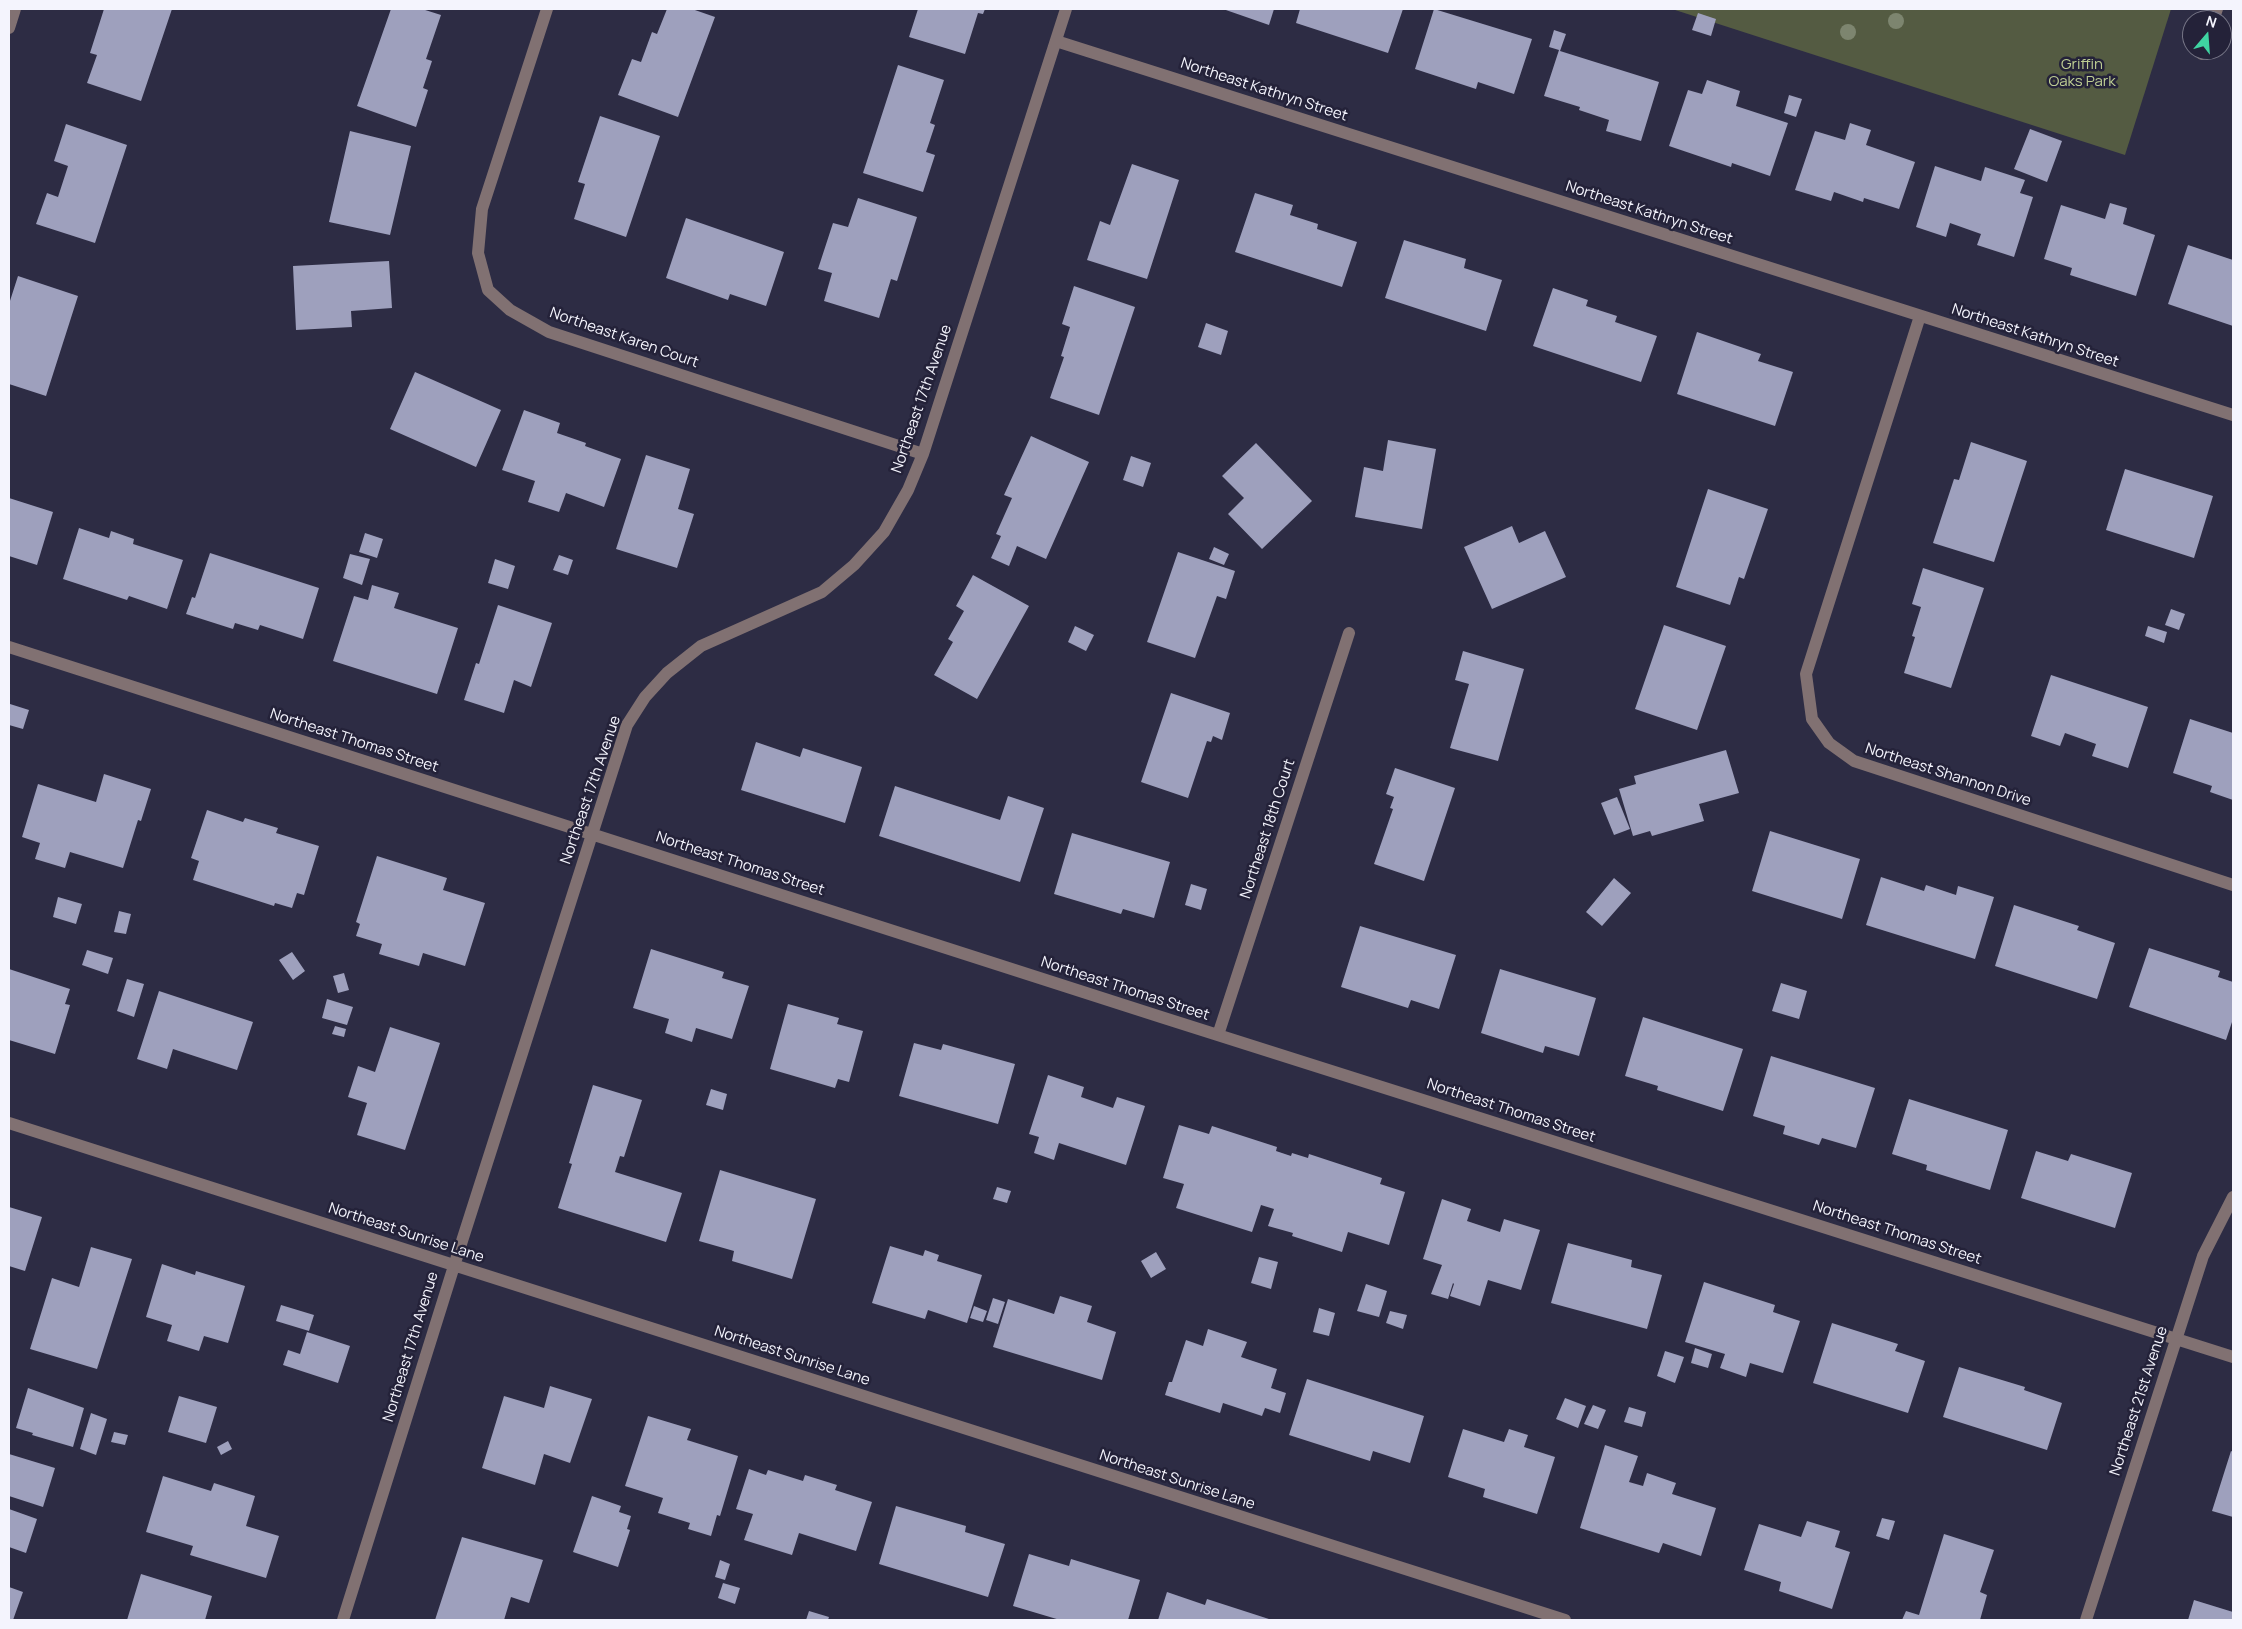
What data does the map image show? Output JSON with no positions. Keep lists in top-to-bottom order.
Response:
{
  "streets": {
    "street": [
      "Northeast Kathryn Street",
      "Northeast Karen Court",
      "Northeast 17th Avenue",
      "Northeast Thomas Street",
      "Northeast Shannon Drive",
      "Northeast 18th Court",
      "Northeast Sunrise Lane",
      "Northeast 21st Avenue"
    ]
  },
  "crossings": [
    ["Northeast Kathryn Street", "Northeast 17th Avenue"],
    ["Northeast Kathryn Street", "Northeast Shannon Drive"],
    ["Northeast Karen Court", "Northeast 17th Avenue"],
    ["Northeast 17th Avenue", "Northeast Thomas Street"],
    ["Northeast 17th Avenue", "Northeast Sunrise Lane"],
    ["Northeast Thomas Street", "Northeast 18th Court"],
    ["Northeast Thomas Street", "Northeast 21st Avenue"]
  ],
  "parks": ["Griffin Oaks Park"],
  "north": "top"
}
